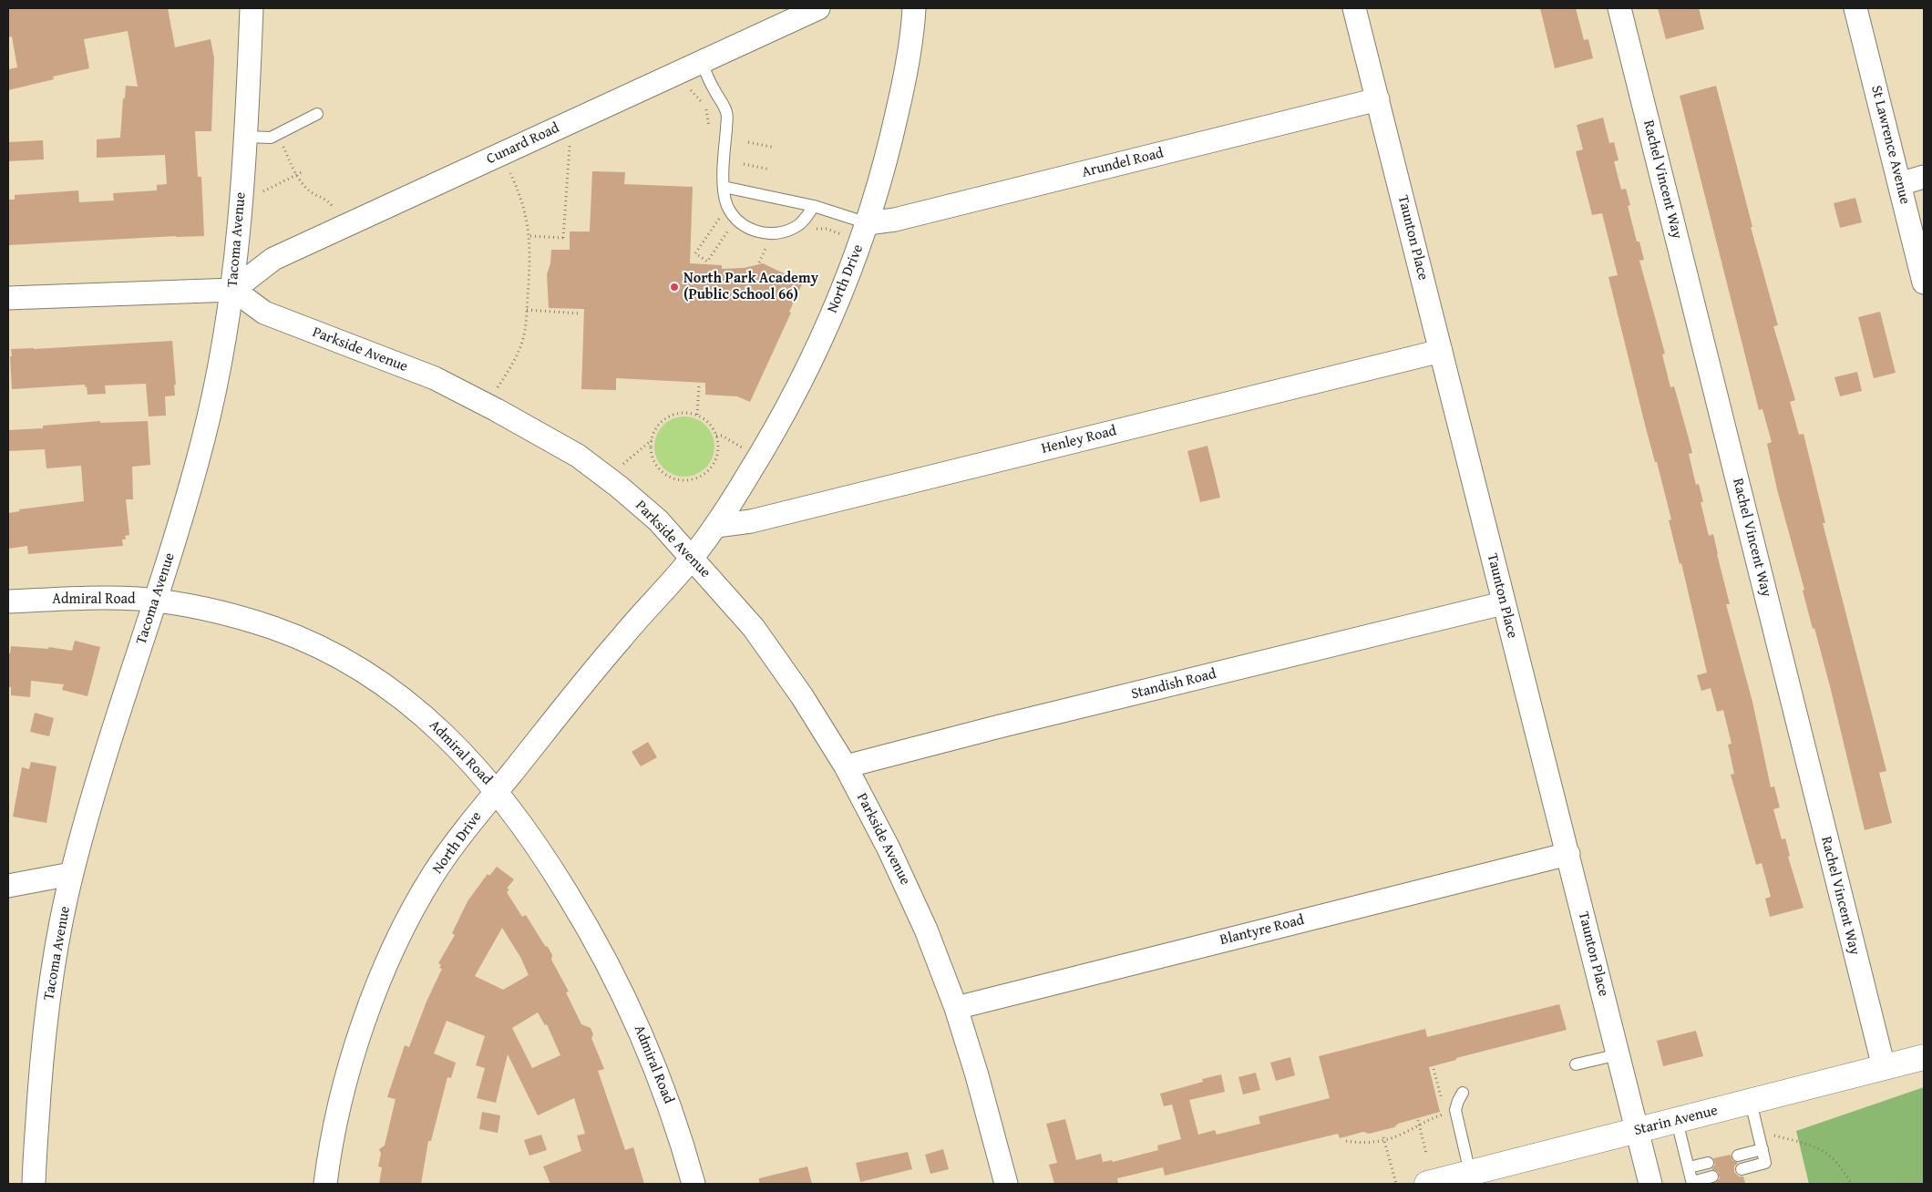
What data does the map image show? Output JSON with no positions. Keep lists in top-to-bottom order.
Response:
{
  "streets": {
    "street": [
      "Cunard Road",
      "St Lawrence Avenue",
      "Arundel Road",
      "Rachel Vincent Way",
      "Taunton Place",
      "Tacoma Avenue",
      "North Drive",
      "Parkside Avenue",
      "Henley Road",
      "Admiral Road",
      "Standish Road",
      "Blantyre Road",
      "Starin Avenue"
    ]
  },
  "crossings": [
    ["Cunard Road", "Tacoma Avenue"],
    ["Cunard Road", "Parkside Avenue"],
    ["Arundel Road", "Taunton Place"],
    ["Arundel Road", "North Drive"],
    ["Rachel Vincent Way", "Starin Avenue"],
    ["Taunton Place", "Henley Road"],
    ["Taunton Place", "Standish Road"],
    ["Taunton Place", "Blantyre Road"],
    ["Taunton Place", "Starin Avenue"],
    ["Tacoma Avenue", "Parkside Avenue"],
    ["Tacoma Avenue", "Admiral Road"],
    ["North Drive", "Parkside Avenue"],
    ["North Drive", "Henley Road"],
    ["North Drive", "Admiral Road"],
    ["Parkside Avenue", "Standish Road"],
    ["Parkside Avenue", "Blantyre Road"]
  ],
  "places": ["North Park Academy (Public School 66)"]
}
